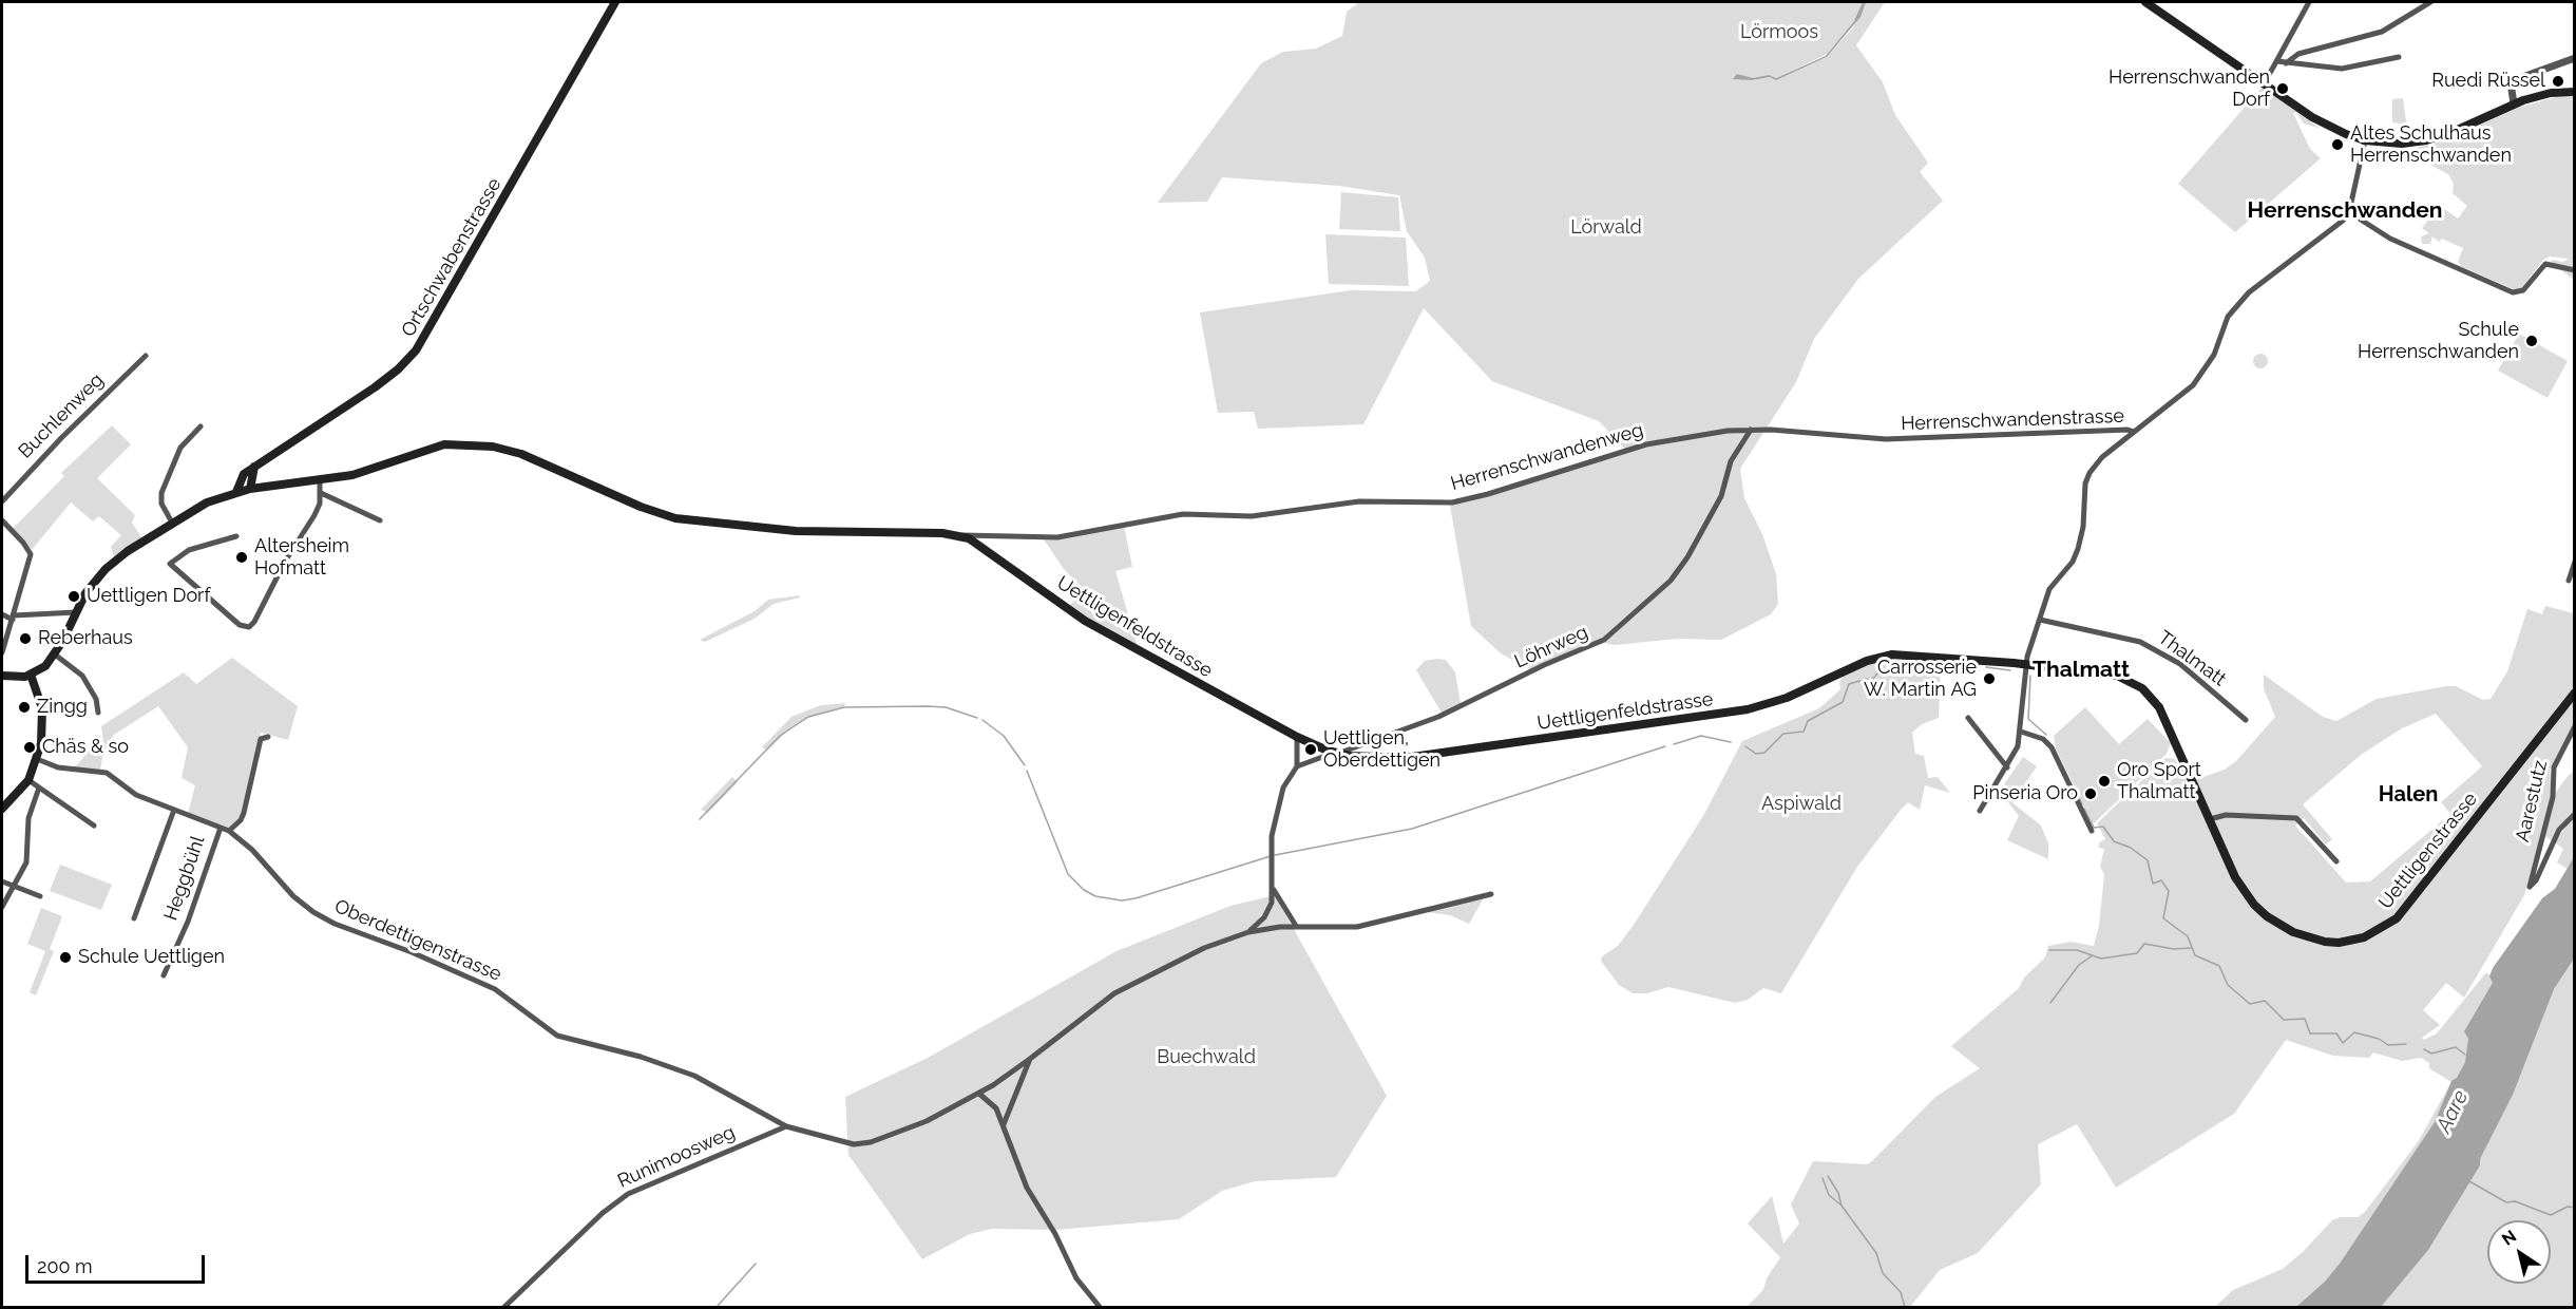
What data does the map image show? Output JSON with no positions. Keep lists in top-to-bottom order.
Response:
{
  "streets": {
    "main road": ["Ortschwabenstrasse", "Uettligenfeldstrasse", "Uettligenstrasse"],
    "street": [
      "Buchlenweg",
      "Herrenschwandenstrasse",
      "Herrenschwandenweg",
      "Löhrweg",
      "Thalmatt",
      "Aarestutz",
      "Heggbühl",
      "Oberdettigenstrasse",
      "Runimoosweg"
    ]
  },
  "crossings": [
    ["Ortschwabenstrasse", "Uettligenfeldstrasse"],
    ["Herrenschwandenstrasse", "Herrenschwandenweg"],
    ["Herrenschwandenweg", "Uettligenfeldstrasse"],
    ["Herrenschwandenweg", "Löhrweg"],
    ["Uettligenfeldstrasse", "Löhrweg"],
    ["Uettligenfeldstrasse", "Uettligenstrasse"],
    ["Heggbühl", "Oberdettigenstrasse"],
    ["Oberdettigenstrasse", "Runimoosweg"]
  ],
  "districts": ["Herrenschwanden", "Thalmatt", "Halen"],
  "water": ["Aare"],
  "parks": [
    "Lörmoos",
    "Lörwald",
    "Aspiwald",
    "Buechwald"
  ],
  "places": [
    "Ruedi Rüssel",
    "Herrenschwanden Dorf",
    "Altes Schulhaus Herrenschwanden",
    "Schule Herrenschwanden",
    "Altersheim Hofmatt",
    "Uettligen Dorf",
    "Reberhaus",
    "Carrosserie W. Martin AG",
    "Zingg",
    "Chäs & so",
    "Uettligen, Oberdettigen",
    "Oro Sport Thalmatt",
    "Pinseria Oro",
    "Schule Uettligen"
  ],
  "scale_bar": "200 m",
  "north": "top left"
}
